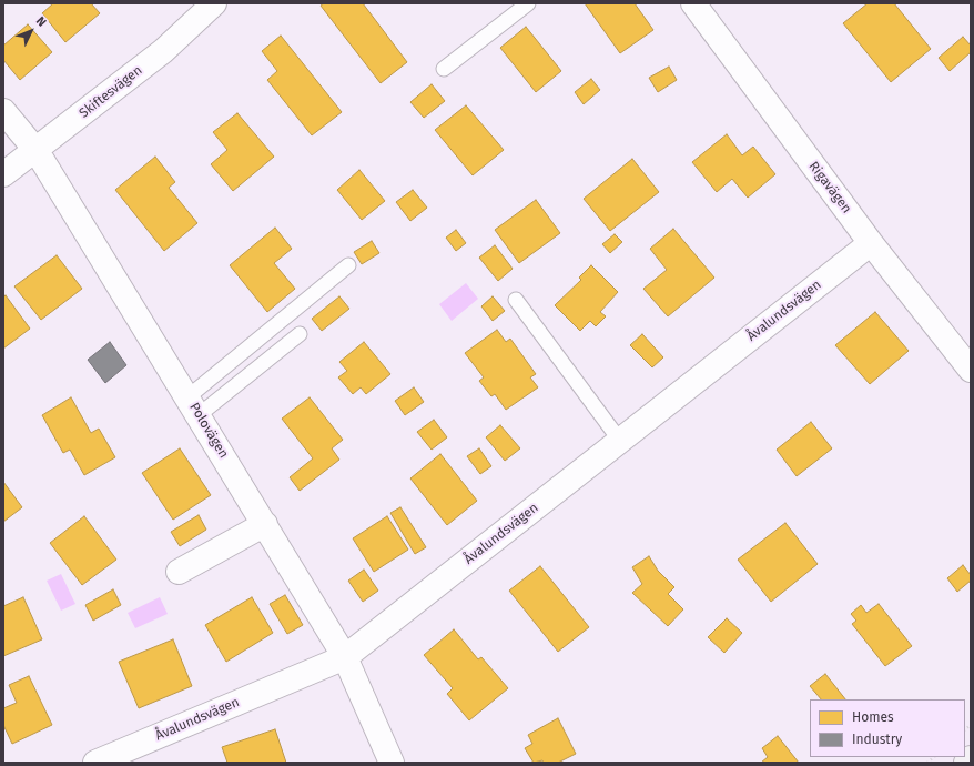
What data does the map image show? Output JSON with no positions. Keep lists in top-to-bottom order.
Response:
{
  "streets": {
    "street": [
      "Skiftesvägen",
      "Rigavägen",
      "Åvalundsvägen",
      "Polovägen"
    ]
  },
  "crossings": [
    ["Skiftesvägen", "Polovägen"],
    ["Rigavägen", "Åvalundsvägen"],
    ["Åvalundsvägen", "Polovägen"]
  ],
  "legend": ["Homes", "Industry"],
  "north": "top right"
}
